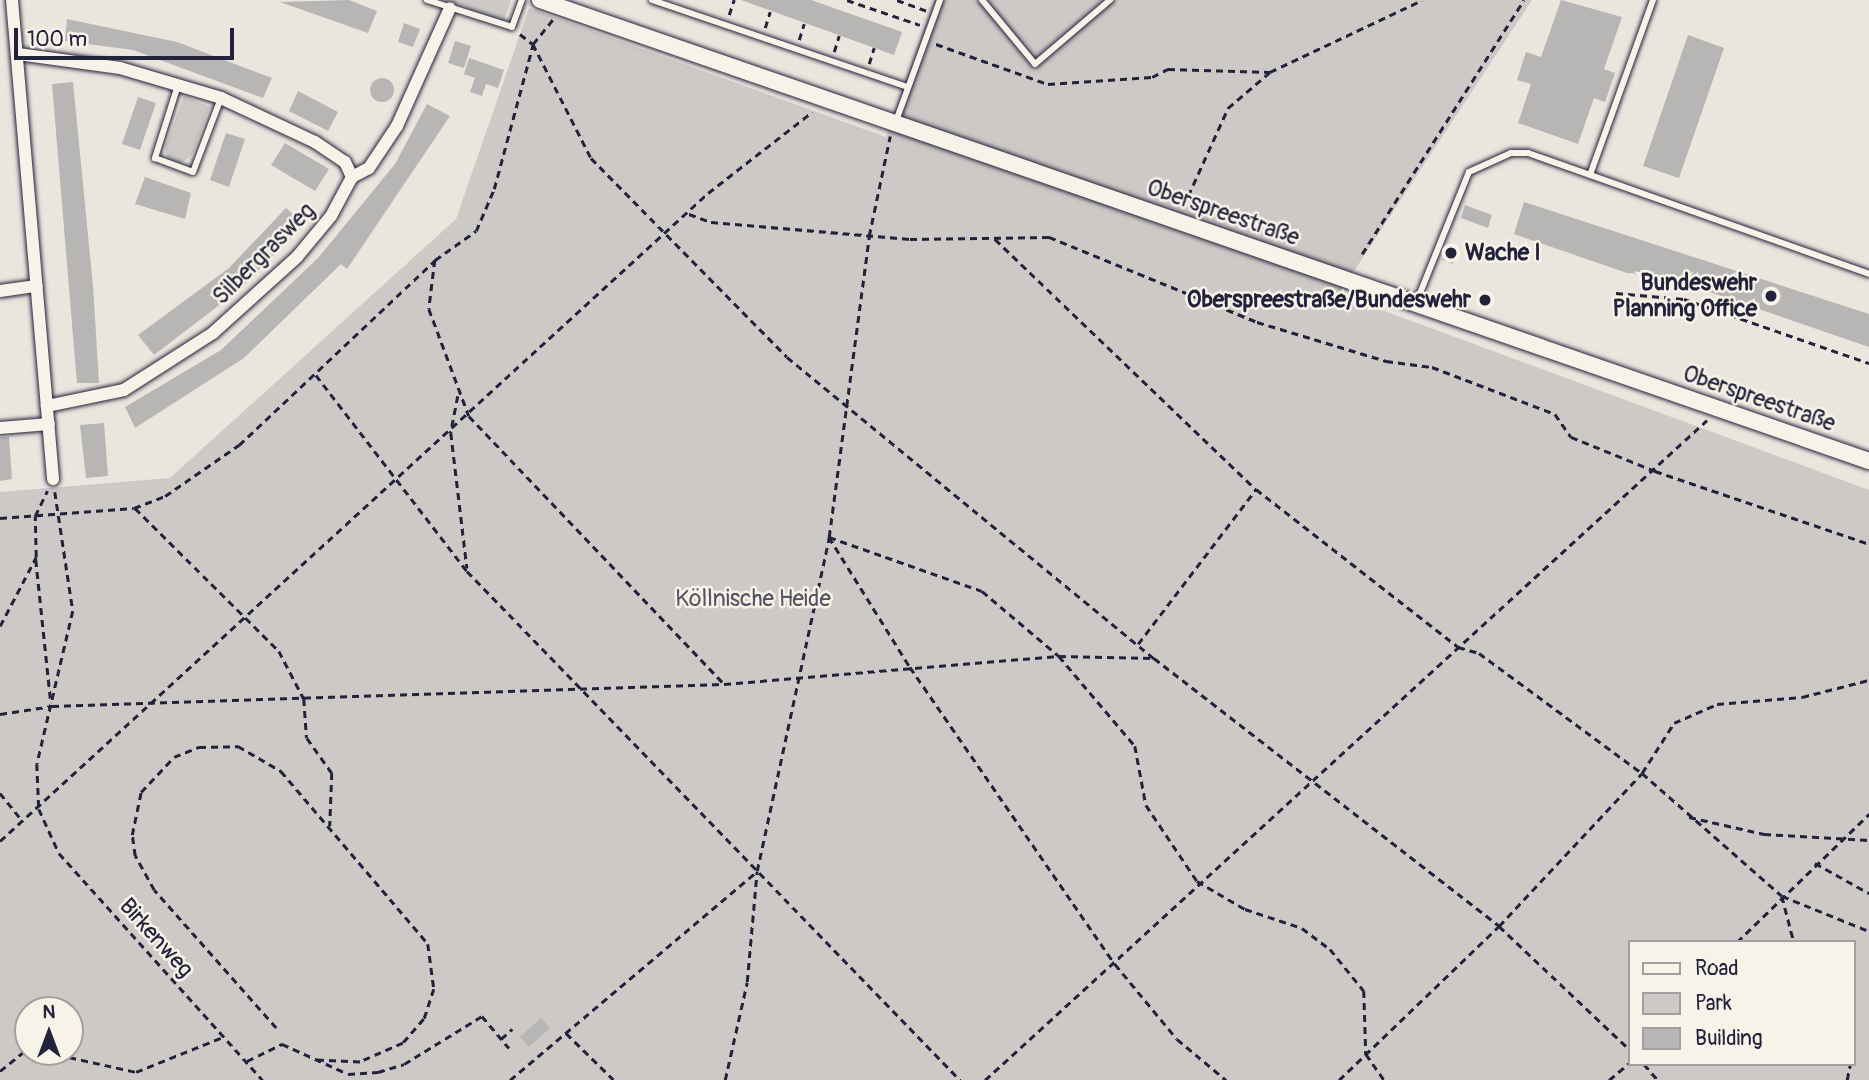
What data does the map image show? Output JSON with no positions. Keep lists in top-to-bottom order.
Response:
{
  "streets": {
    "main road": ["Oberspreestraße"],
    "street": ["Silbergrasweg"],
    "path": ["Birkenweg"]
  },
  "parks": ["Köllnische Heide"],
  "places": ["Wache I", "Bundeswehr Planning Office", "Oberspreestraße/Bundeswehr"],
  "legend": ["Road", "Park", "Building"],
  "scale_bar": "100 m",
  "north": "top"
}
